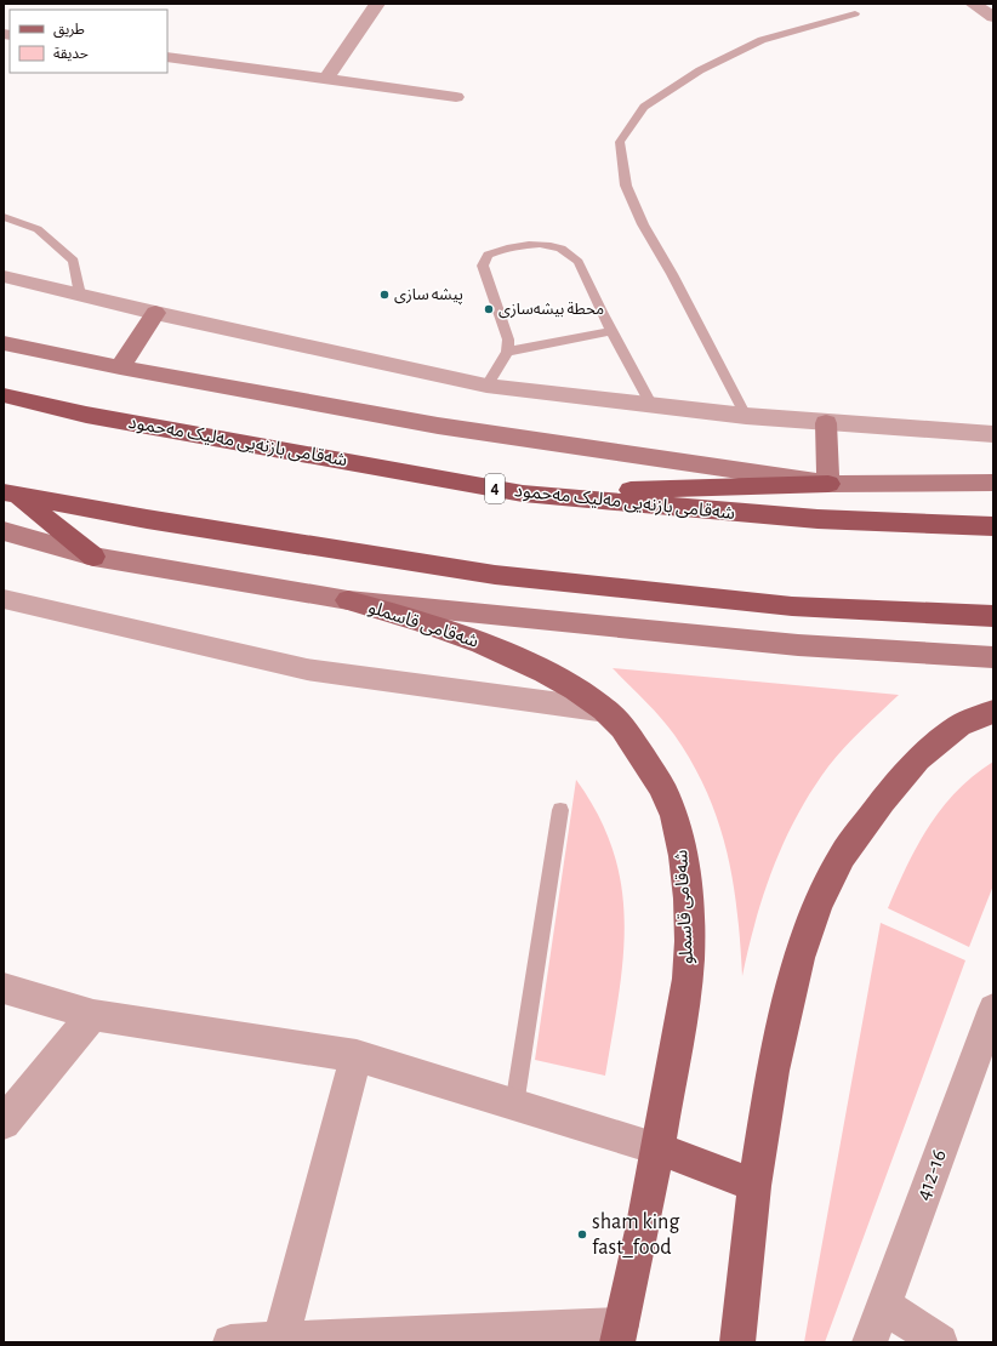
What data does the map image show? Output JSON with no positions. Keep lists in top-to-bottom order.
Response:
{
  "streets": {
    "highway": ["شەقامی بازنەیی مەلیک مەحمود", "4"],
    "main road": ["شەقامی قاسملو"],
    "street": ["412-16"]
  },
  "places": ["پیشه سازی", "محطة بیشەسازی", "sham king fast_food"],
  "legend": ["طريق", "حديقة"]
}
